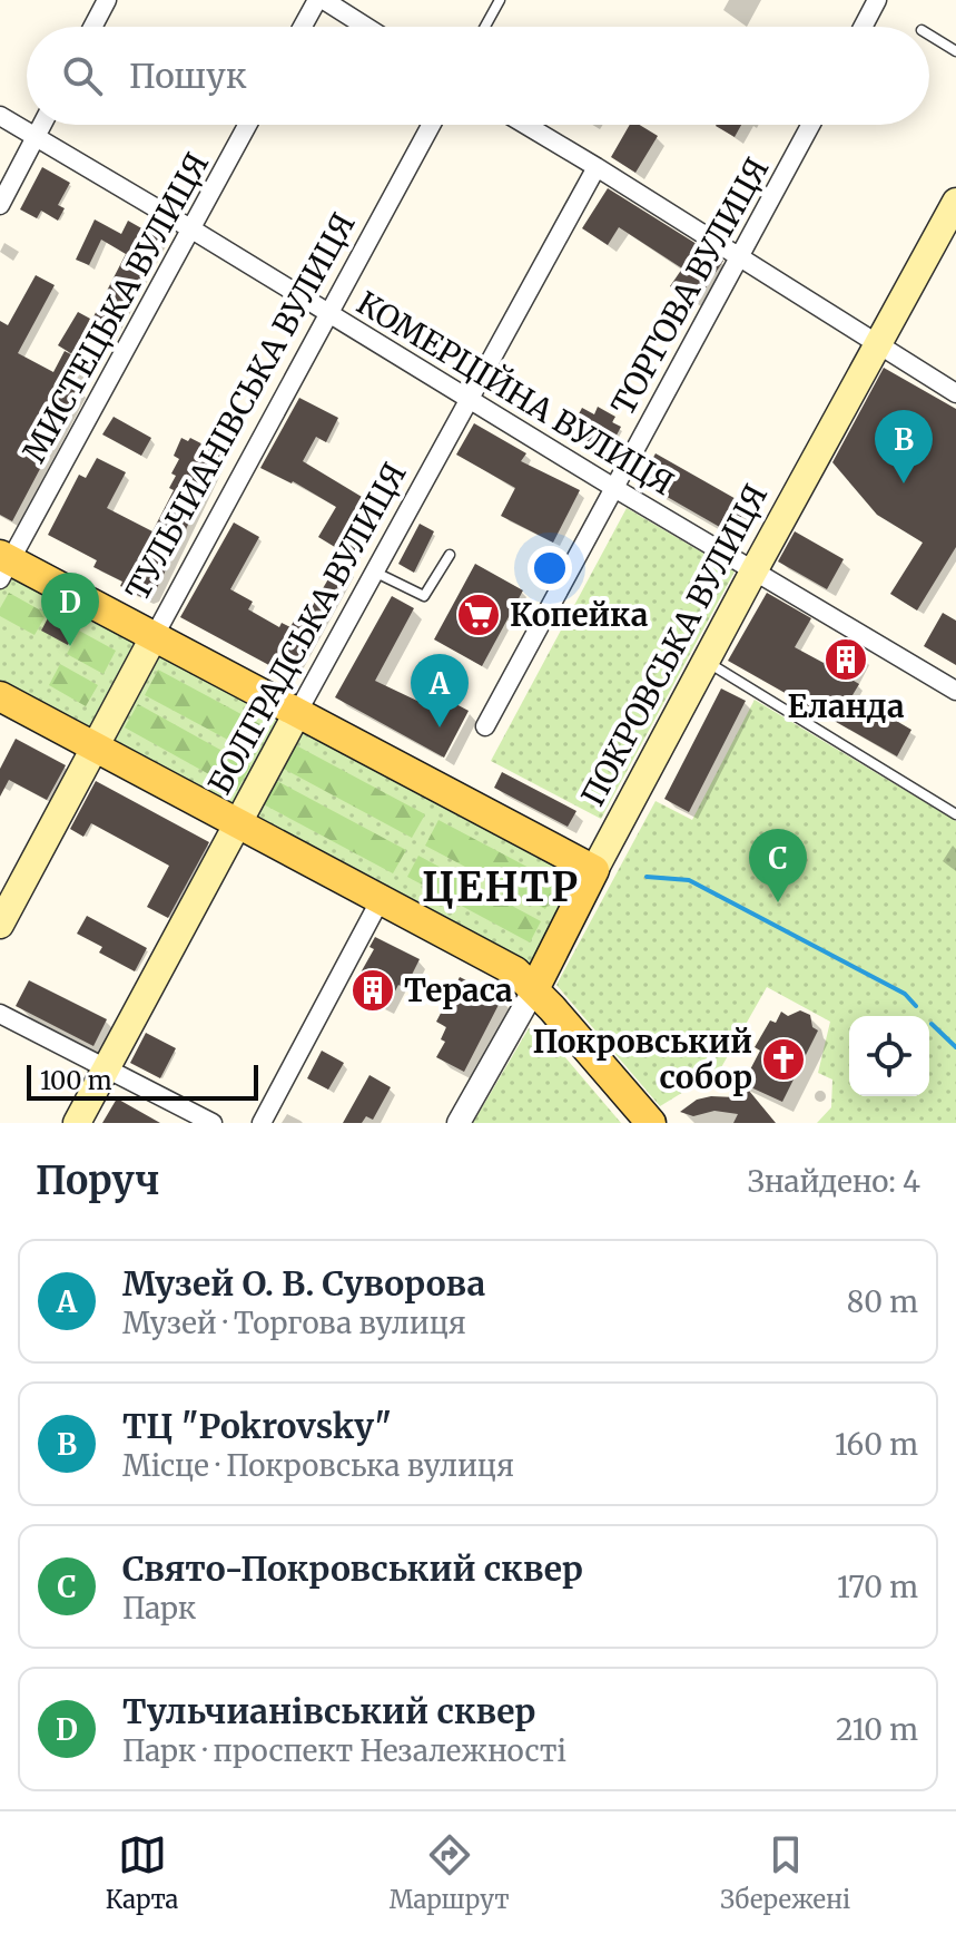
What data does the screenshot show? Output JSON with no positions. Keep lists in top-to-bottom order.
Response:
{
  "streets": {
    "main road": ["ТУЛЬЧИАНІВСЬКА ВУЛИЦЯ", "БОЛГРАДСЬКА ВУЛИЦЯ", "ПОКРОВСЬКА ВУЛИЦЯ"],
    "street": ["ТОРГОВА ВУЛИЦЯ", "МИСТЕЦЬКА ВУЛИЦЯ", "КОМЕРЦІЙНА ВУЛИЦЯ"]
  },
  "crossings": [
    ["ТОРГОВА ВУЛИЦЯ", "КОМЕРЦІЙНА ВУЛИЦЯ"],
    ["МИСТЕЦЬКА ВУЛИЦЯ", "КОМЕРЦІЙНА ВУЛИЦЯ"],
    ["КОМЕРЦІЙНА ВУЛИЦЯ", "ТУЛЬЧИАНІВСЬКА ВУЛИЦЯ"],
    ["КОМЕРЦІЙНА ВУЛИЦЯ", "БОЛГРАДСЬКА ВУЛИЦЯ"],
    ["КОМЕРЦІЙНА ВУЛИЦЯ", "ПОКРОВСЬКА ВУЛИЦЯ"]
  ],
  "districts": ["ЦЕНТР"],
  "places": {
    "supermarket": ["Копейка"],
    "building": ["Еланда", "Тераса"],
    "church": ["Покровський собор"]
  },
  "scale_bar": "100 m",
  "page": {
    "search": "Пошук",
    "pins": [
      "B",
      "D",
      "A",
      "C"
    ],
    "scale": "100 m",
    "heading": ["Поруч", "Знайдено: 4"],
    "list": [
      {
        "mark": "A",
        "name": "Музей О. В. Суворова",
        "note": "Музей · Торгова вулиця",
        "value": "80 m"
      },
      {
        "mark": "B",
        "name": "ТЦ \"Pokrovsky\"",
        "note": "Місце · Покровська вулиця",
        "value": "160 m"
      },
      {
        "mark": "C",
        "name": "Свято-Покровський сквер",
        "note": "Парк",
        "value": "170 m"
      },
      {
        "mark": "D",
        "name": "Тульчианівський сквер",
        "note": "Парк · проспект Незалежності",
        "value": "210 m"
      }
    ],
    "nav": ["Карта", "Маршрут", "Збережені"]
  }
}
